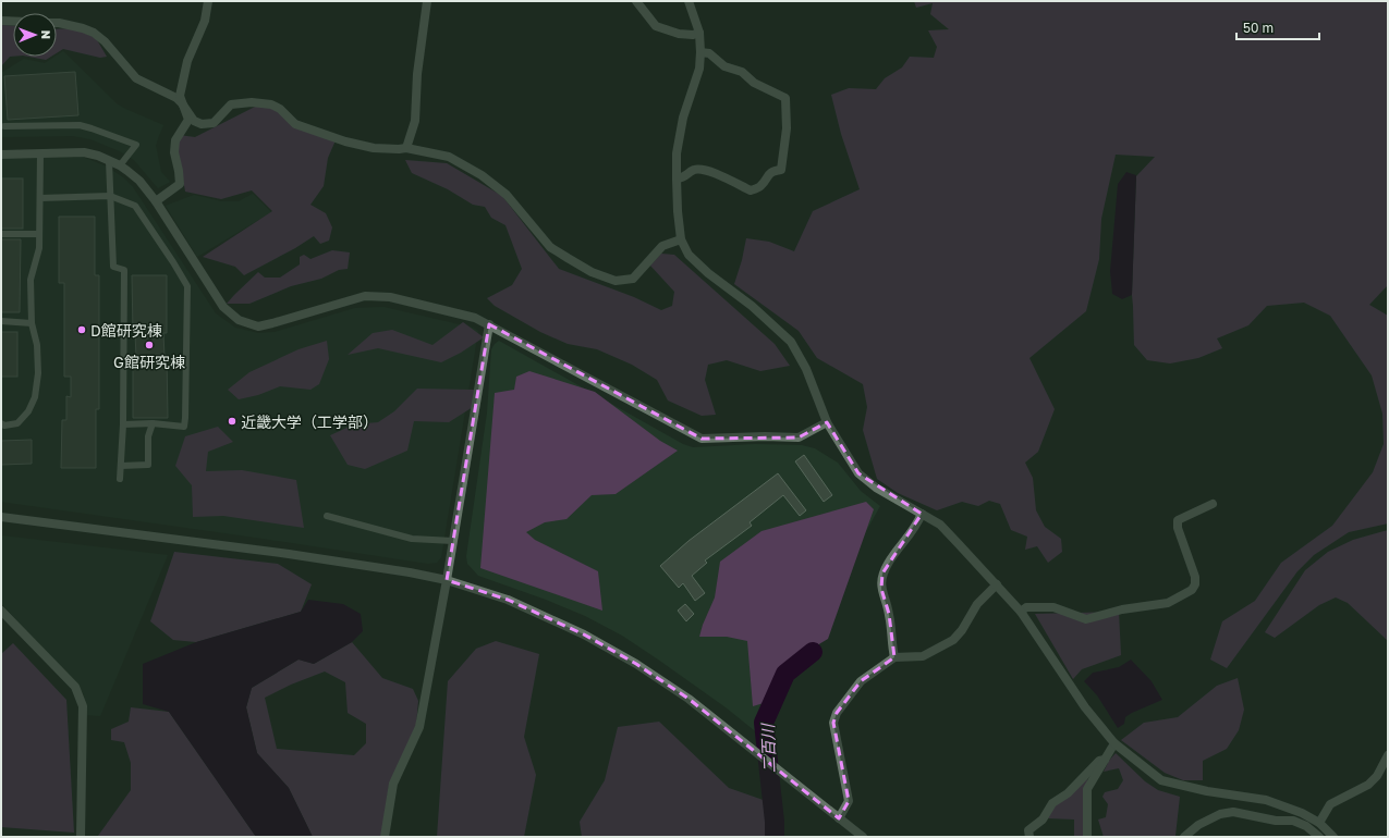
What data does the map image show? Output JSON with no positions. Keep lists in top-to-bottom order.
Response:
{
  "water": ["二百川"],
  "places": ["D館研究棟", "G館研究棟", "近畿大学（工学部）"],
  "scale_bar": "50 m",
  "north": "right"
}
